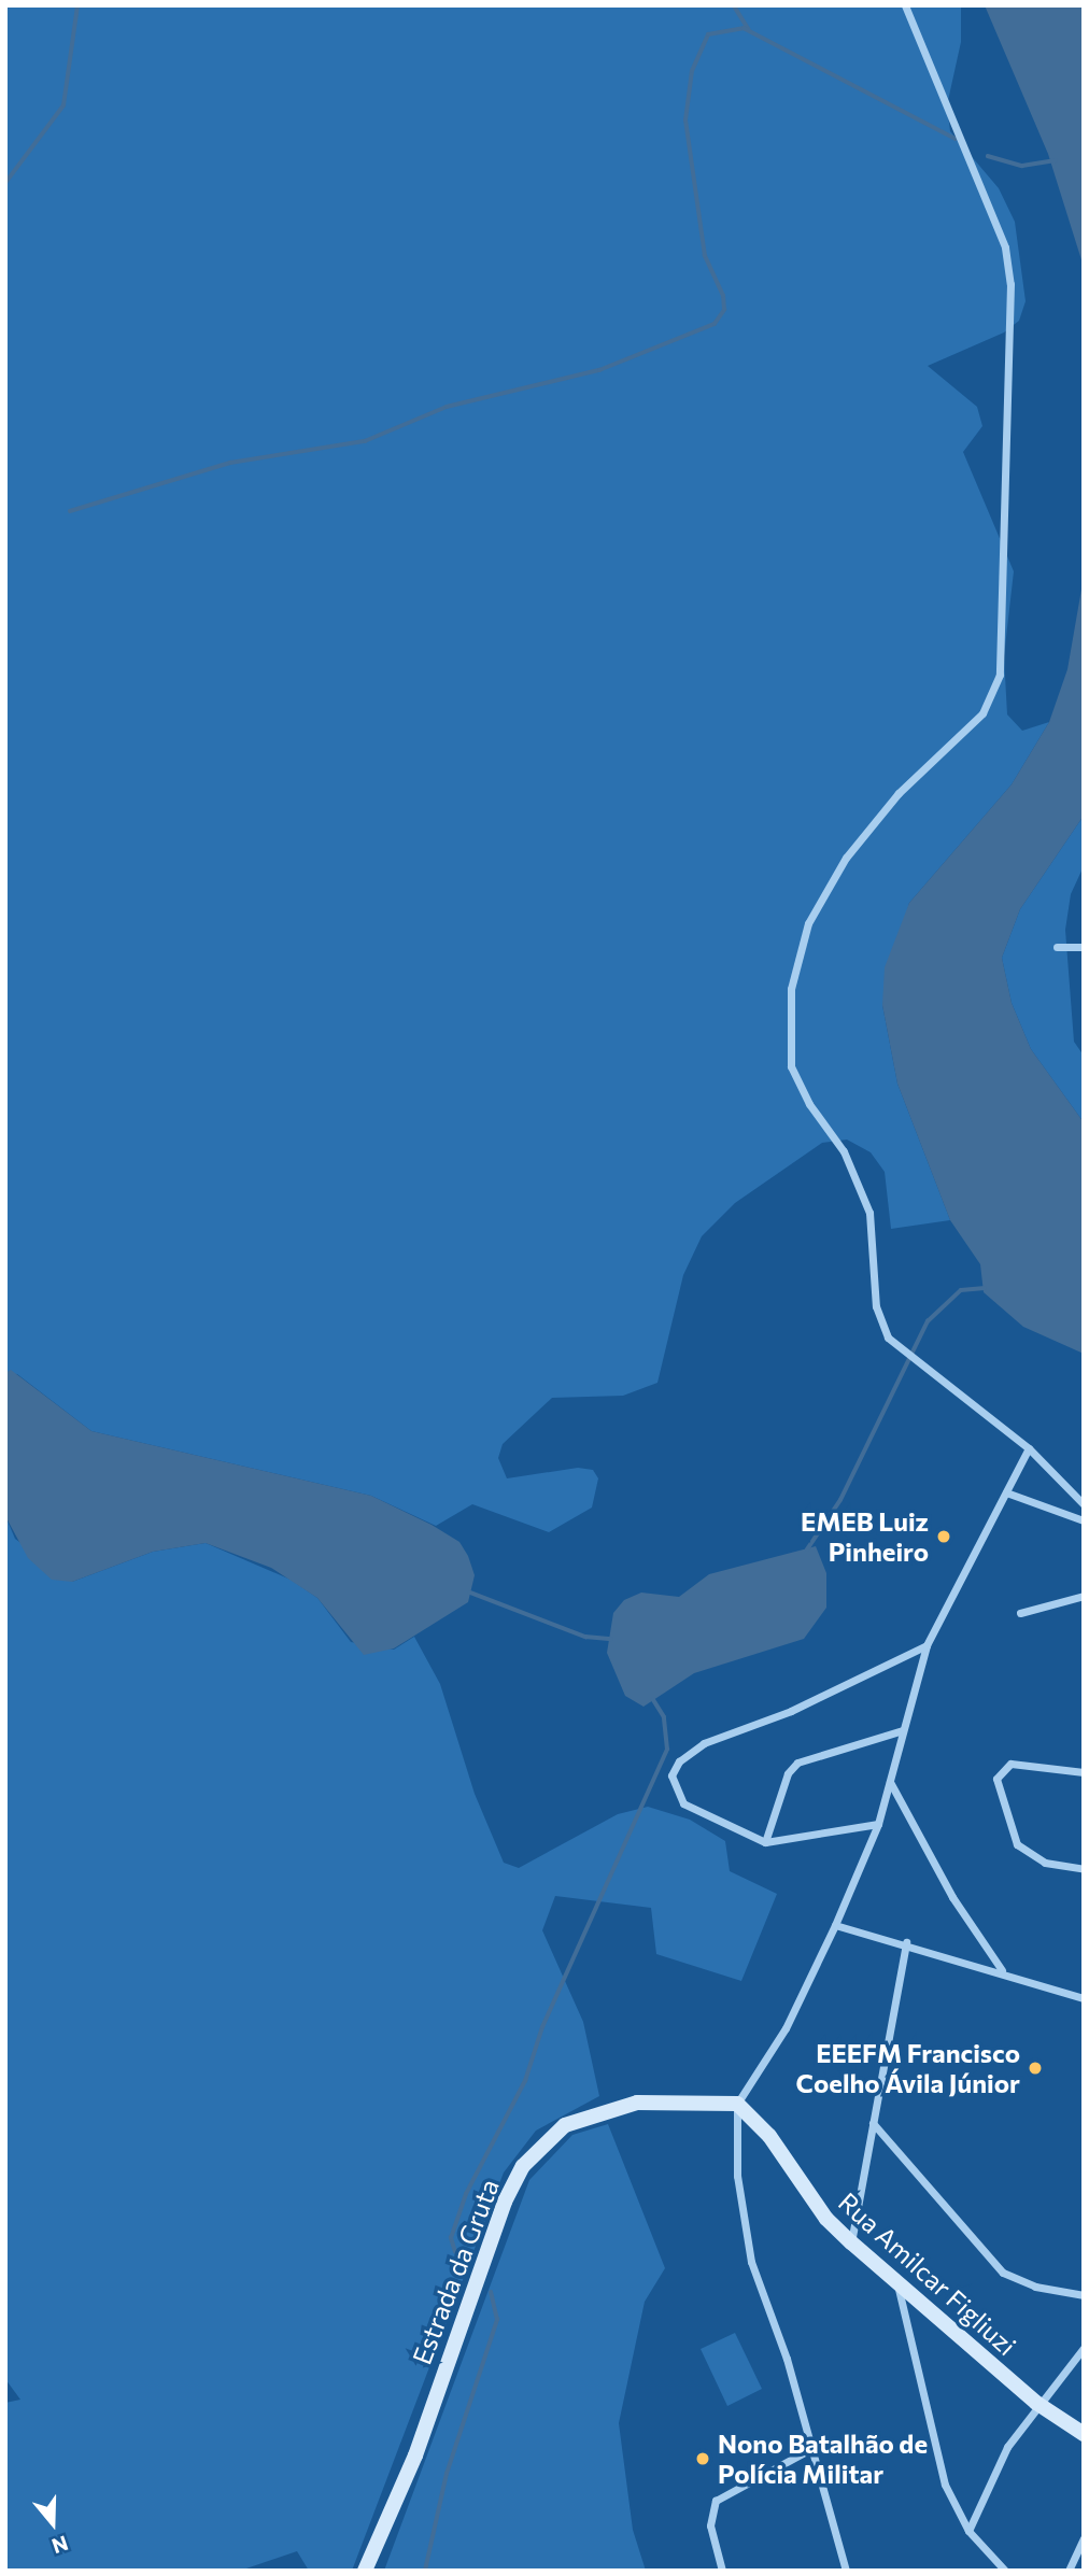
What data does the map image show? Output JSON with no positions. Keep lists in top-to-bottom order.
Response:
{
  "streets": {
    "main road": ["Estrada da Gruta", "Rua Amilcar Figliuzi"]
  },
  "crossings": [
    ["Estrada da Gruta", "Rua Amilcar Figliuzi"]
  ],
  "places": ["EMEB Luiz Pinheiro", "EEEFM Francisco Coelho Ávila Júnior", "Nono Batalhão de Polícia Militar"],
  "north": "bottom"
}
